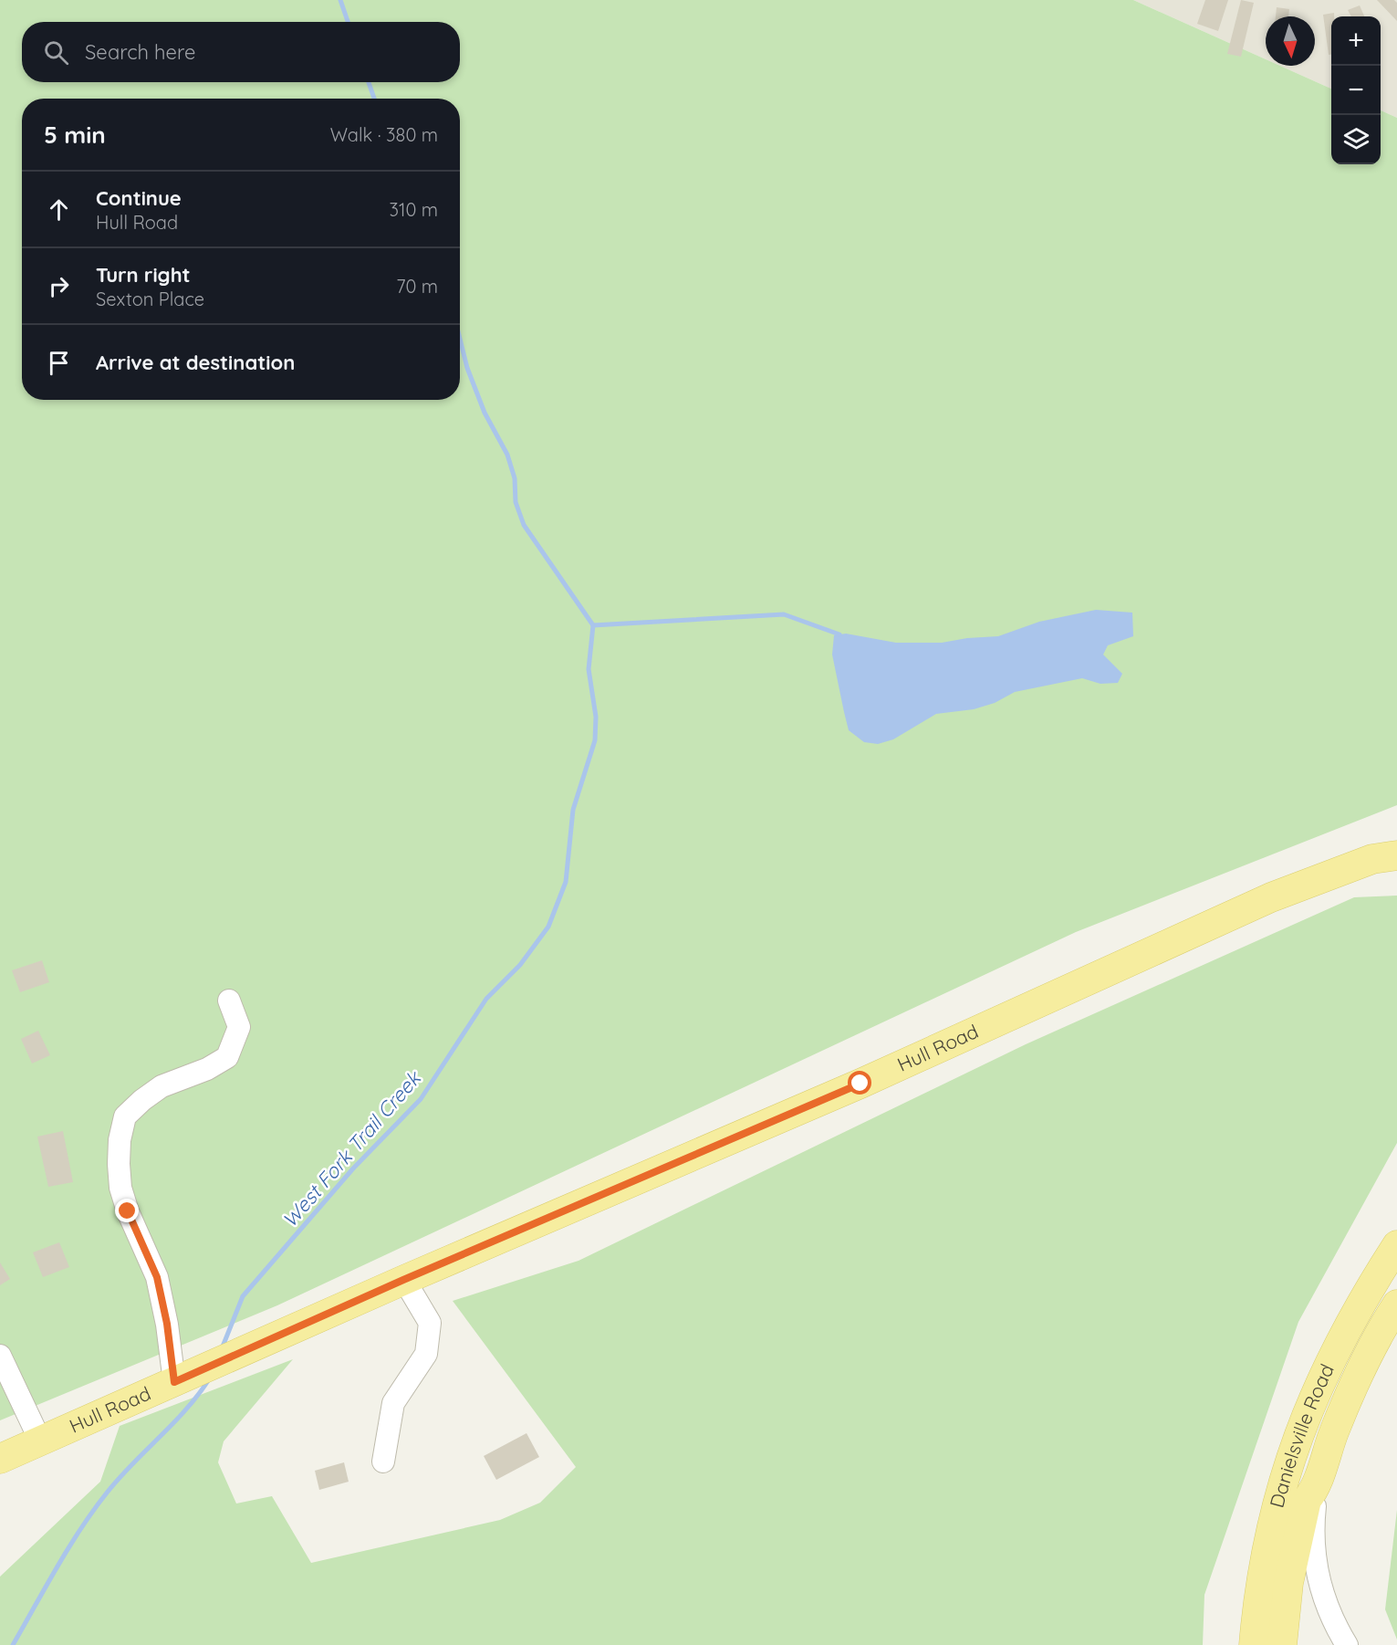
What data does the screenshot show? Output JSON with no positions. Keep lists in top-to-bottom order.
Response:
{
  "streets": {
    "main road": ["Hull Road", "Danielsville Road"]
  },
  "water": ["West Fork Trail Creek"],
  "north": "bottom",
  "page": {
    "map_buttons": ["+", "−"],
    "search": "Search here",
    "heading": ["5 min", "Walk · 380 m"],
    "list": [
      ["Continue", "Hull Road", "310 m"],
      ["Turn right", "Sexton Place", "70 m"],
      "Arrive at destination"
    ]
  }
}
